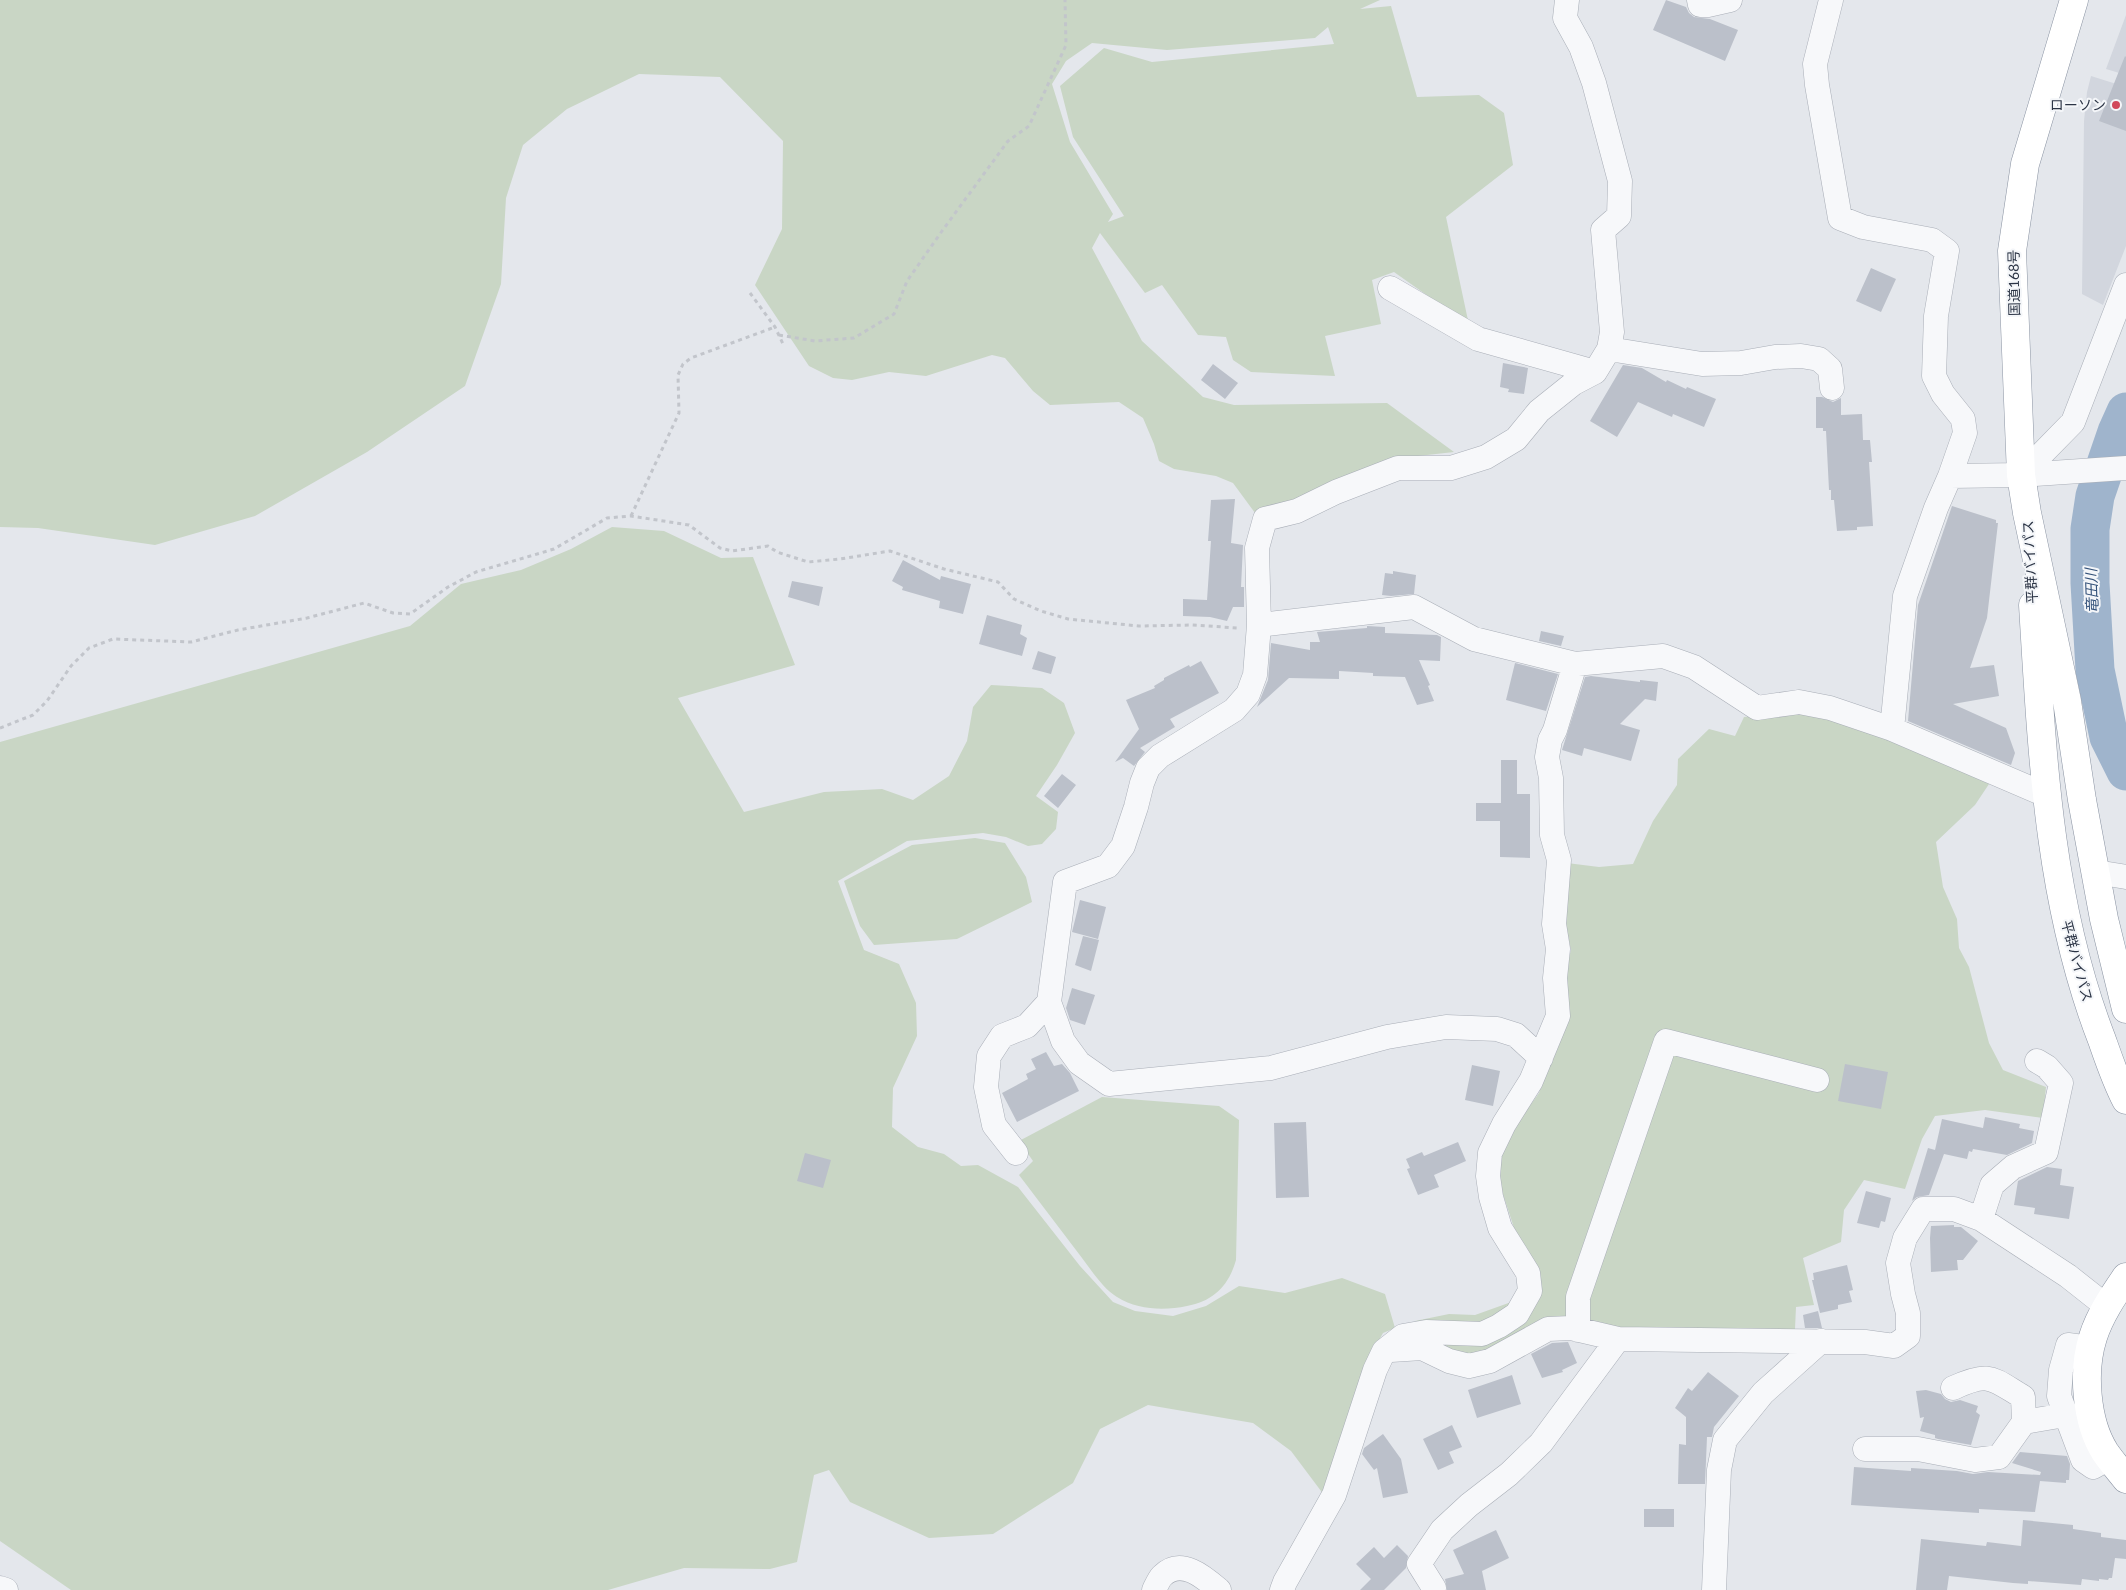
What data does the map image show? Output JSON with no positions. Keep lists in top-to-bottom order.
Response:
{
  "streets": {
    "highway": ["国道168号", "平群バイパス"]
  },
  "crossings": [
    ["国道168号", "平群バイパス"]
  ],
  "water": ["竜田川"],
  "places": ["ローソン"]
}
